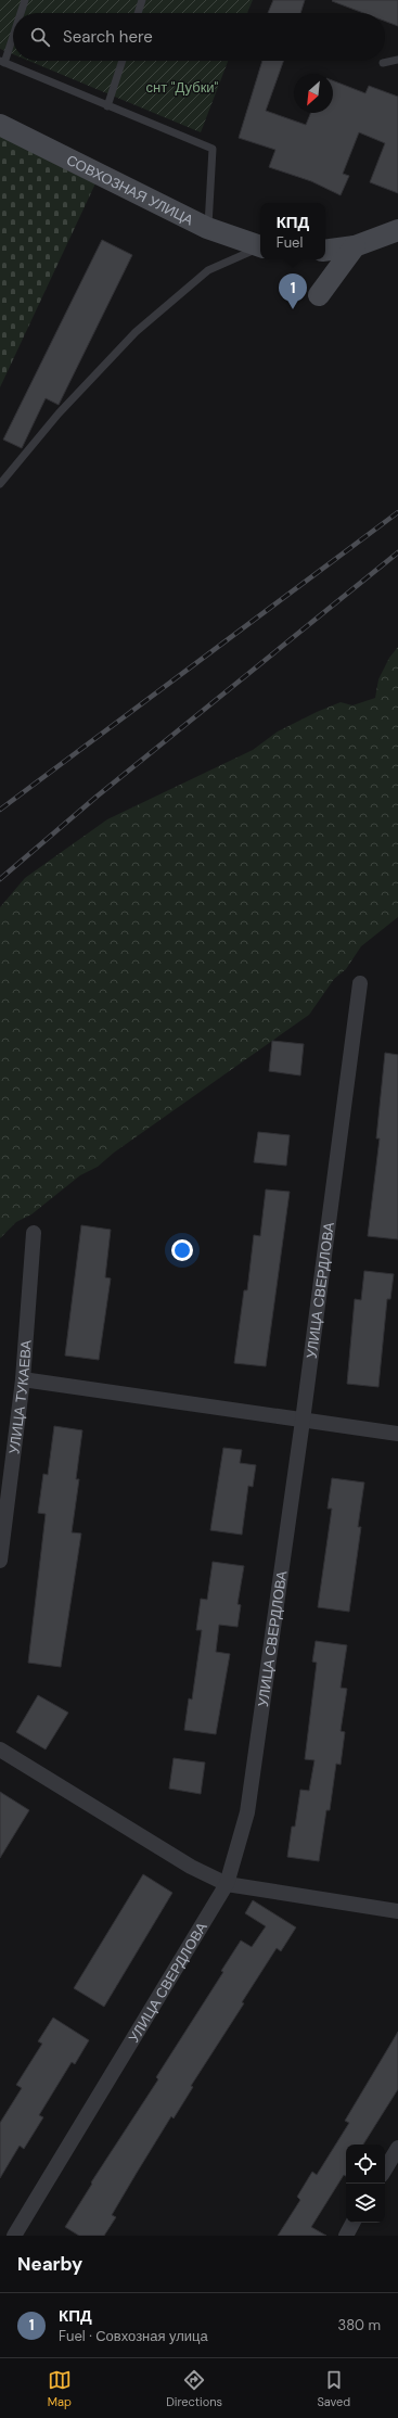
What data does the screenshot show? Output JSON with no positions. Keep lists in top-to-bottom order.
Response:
{
  "streets": {
    "street": ["СОВХОЗНАЯ УЛИЦА", "УЛИЦА СВЕРДЛОВА", "УЛИЦА ТУКАЕВА"]
  },
  "parks": ["снт \"Дубки\""],
  "north": "bottom left",
  "page": {
    "search": "Search here",
    "popup": ["КПД", "Fuel"],
    "pins": "1",
    "heading": "Nearby",
    "list": [
      {
        "mark": "1",
        "name": "КПД",
        "note": "Fuel · Совхозная улица",
        "value": "380 m"
      }
    ],
    "nav": ["Map", "Directions", "Saved"]
  }
}
